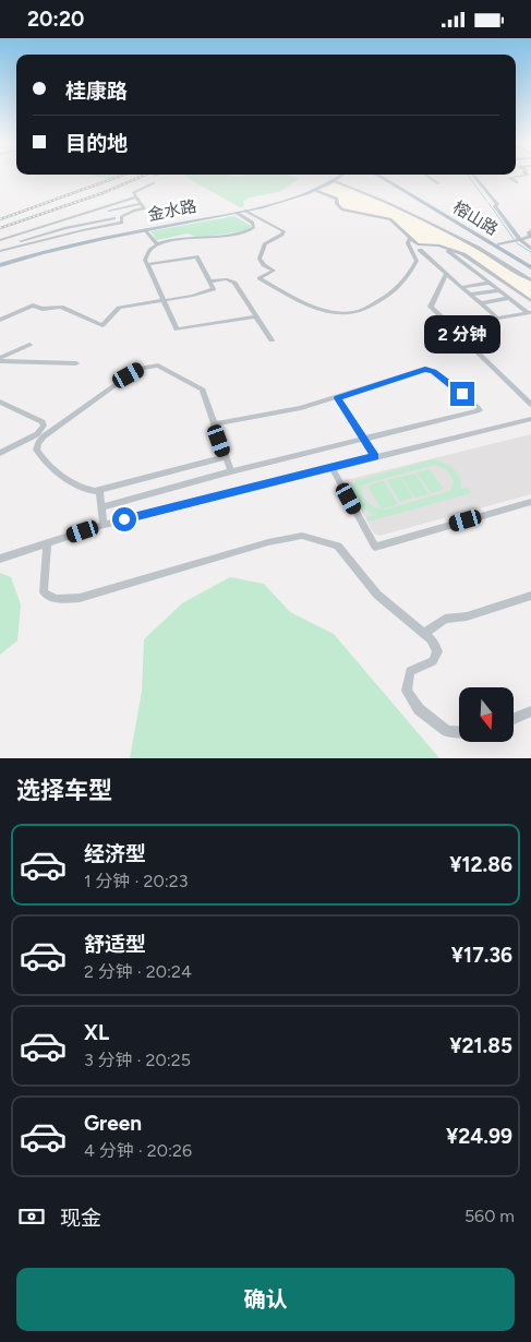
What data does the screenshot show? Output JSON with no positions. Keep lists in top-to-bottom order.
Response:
{
  "streets": {
    "main road": ["金水路", "榕山路"]
  },
  "north": "bottom",
  "page": {
    "status": "20:20",
    "banner": ["桂康路", "目的地"],
    "bubble": "2 分钟",
    "heading": "选择车型",
    "list": [
      {
        "name": "经济型",
        "note": "1 分钟 · 20:23",
        "value": "¥12.86"
      },
      {
        "name": "舒适型",
        "note": "2 分钟 · 20:24",
        "value": "¥17.36"
      },
      {
        "name": "XL",
        "note": "3 分钟 · 20:25",
        "value": "¥21.85"
      },
      {
        "name": "Green",
        "note": "4 分钟 · 20:26",
        "value": "¥24.99"
      }
    ],
    "pay": ["现金", "560 m"],
    "buttons": "确认"
  }
}
